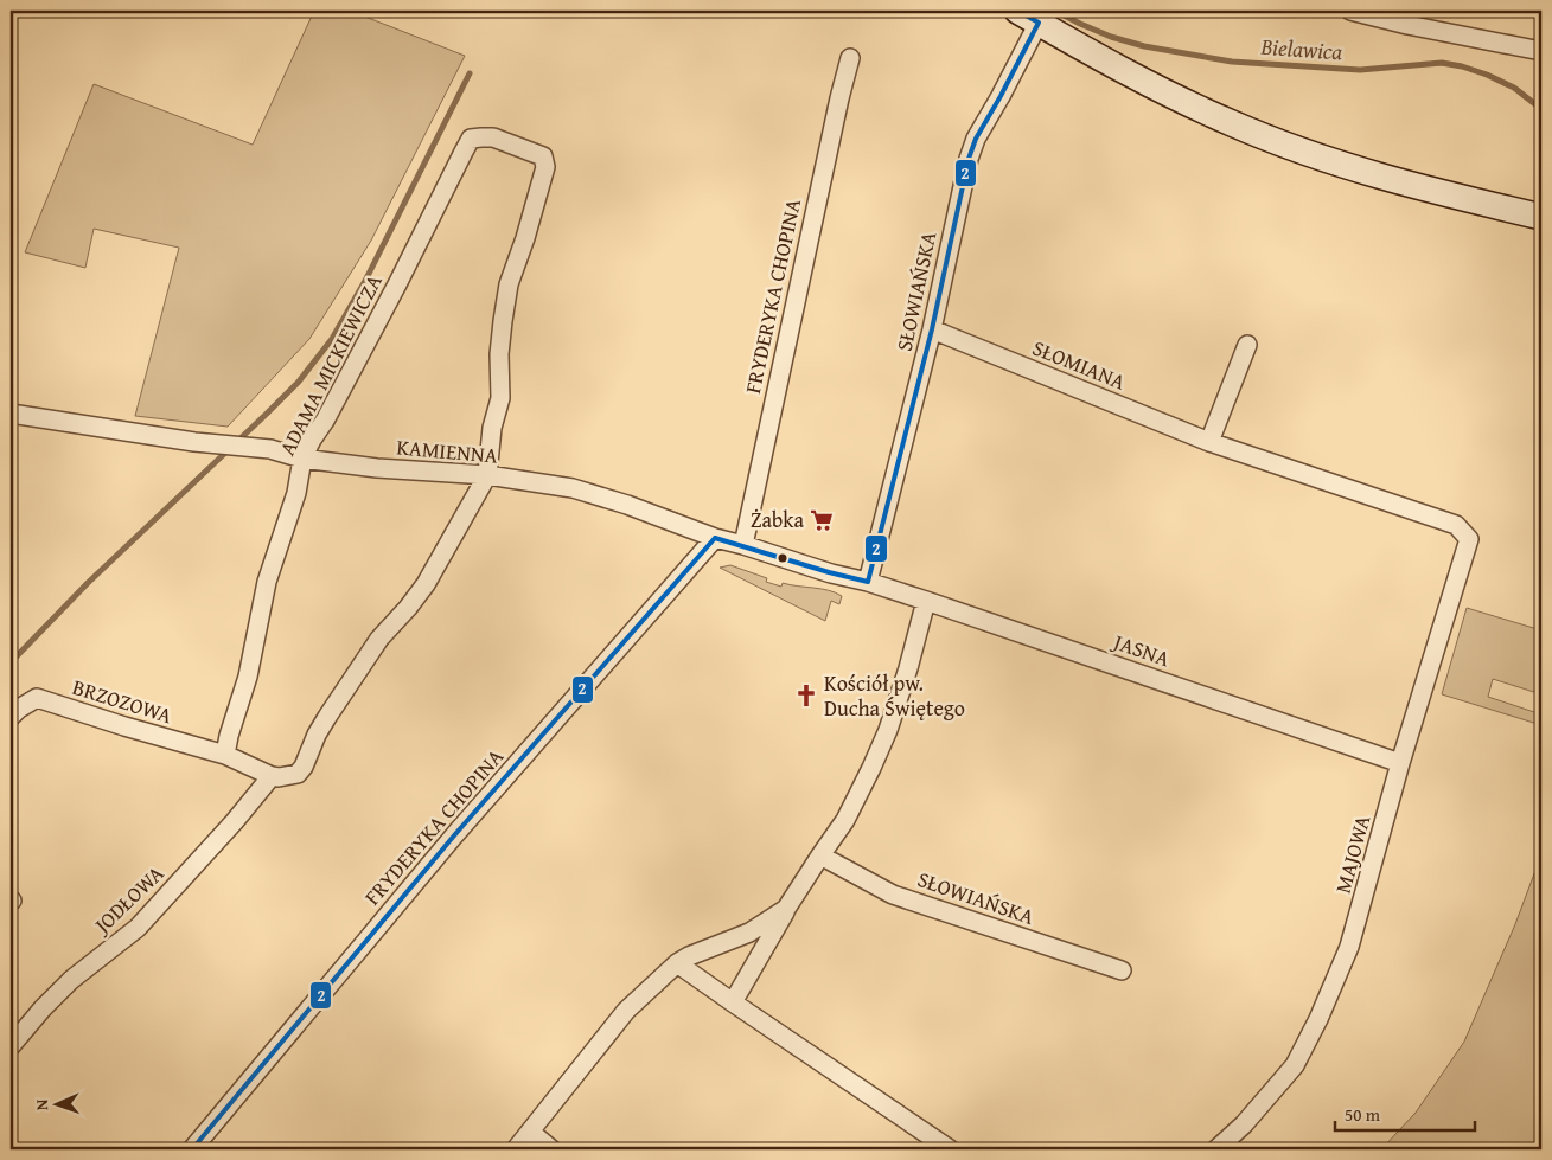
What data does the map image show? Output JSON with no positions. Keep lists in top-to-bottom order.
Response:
{
  "streets": {
    "street": [
      "SŁOWIAŃSKA",
      "FRYDERYKA CHOPINA",
      "ADAMA MICKIEWICZA",
      "SŁOMIANA",
      "KAMIENNA",
      "JASNA",
      "BRZOZOWA",
      "MAJOWA",
      "JODŁOWA"
    ]
  },
  "crossings": [
    ["SŁOWIAŃSKA", "SŁOMIANA"],
    ["SŁOWIAŃSKA", "KAMIENNA"],
    ["SŁOWIAŃSKA", "JASNA"],
    ["FRYDERYKA CHOPINA", "KAMIENNA"],
    ["ADAMA MICKIEWICZA", "KAMIENNA"],
    ["ADAMA MICKIEWICZA", "BRZOZOWA"],
    ["SŁOMIANA", "MAJOWA"],
    ["KAMIENNA", "JASNA"],
    ["JASNA", "MAJOWA"]
  ],
  "water": ["Bielawica"],
  "places": {
    "supermarket": ["Żabka"],
    "church": ["Kościół pw. Ducha Świętego"]
  },
  "lines": ["transit line 2"],
  "scale_bar": "50 m",
  "north": "left"
}
